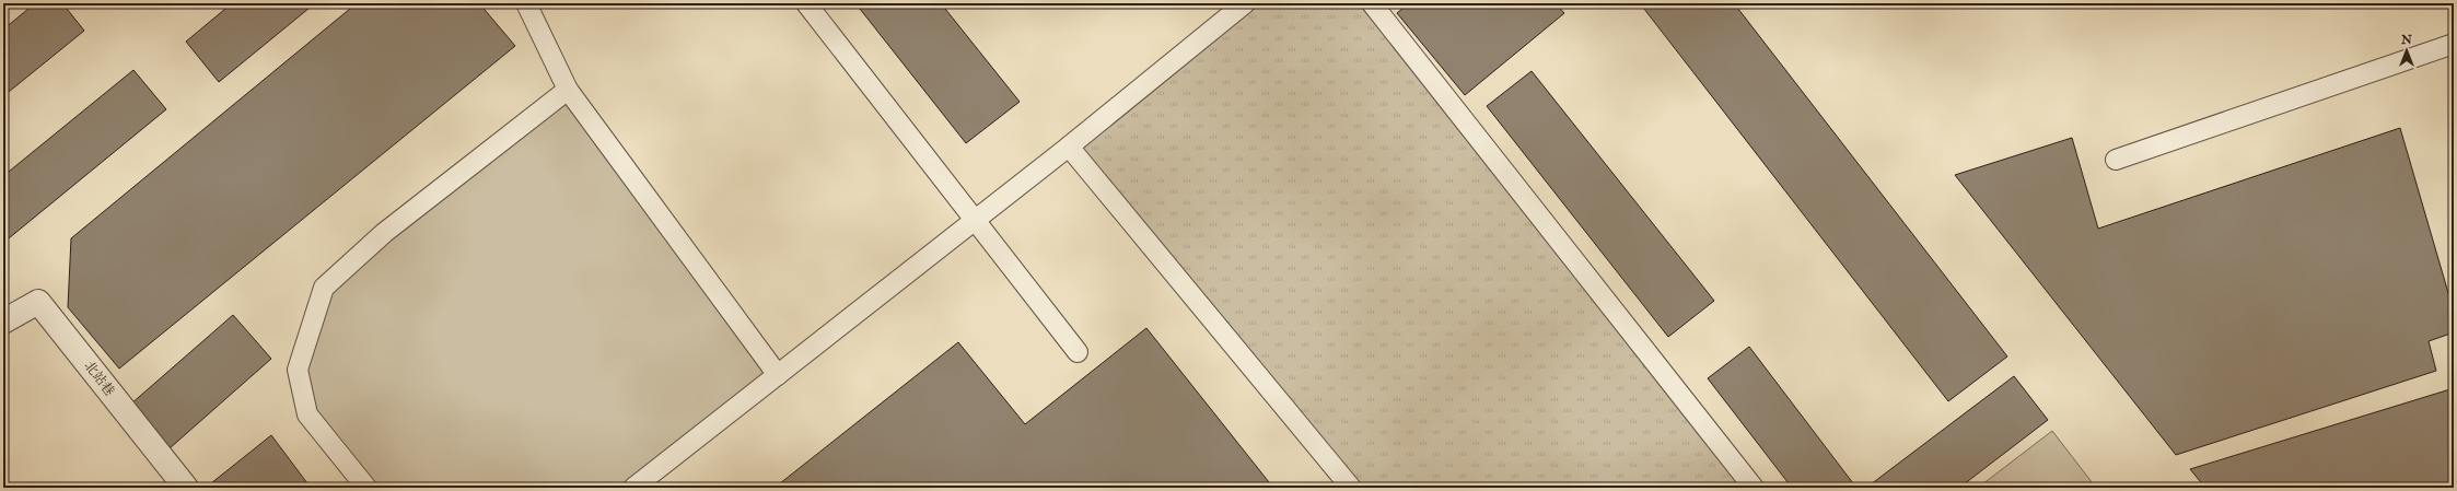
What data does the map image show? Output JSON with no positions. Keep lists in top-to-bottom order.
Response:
{
  "streets": {
    "street": ["北站巷"]
  },
  "north": "top"
}
